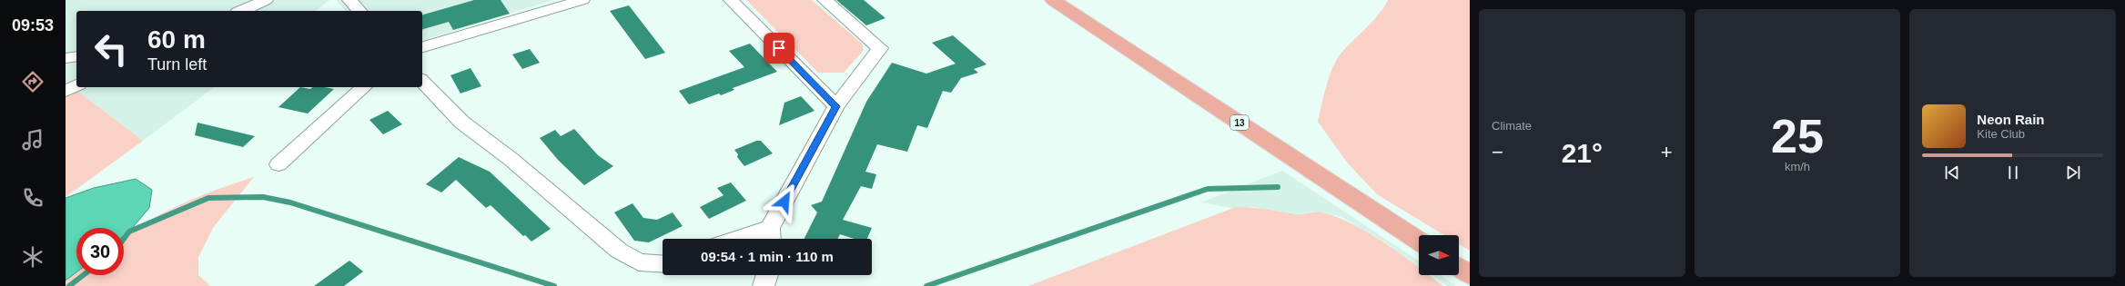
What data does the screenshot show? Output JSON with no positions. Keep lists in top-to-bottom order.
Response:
{
  "streets": {
    "main road": ["13"]
  },
  "north": "right",
  "page": {
    "tabs": "09:53",
    "tile": [
      "Climate",
      ["25", "km/h"]
    ],
    "turn": ["60 m", "Turn left"],
    "song": ["Neon Rain", "Kite Club"],
    "heat": ["−", "21°", "+"],
    "limit": "30",
    "trip": "09:54 · 1 min · 110 m"
  }
}
